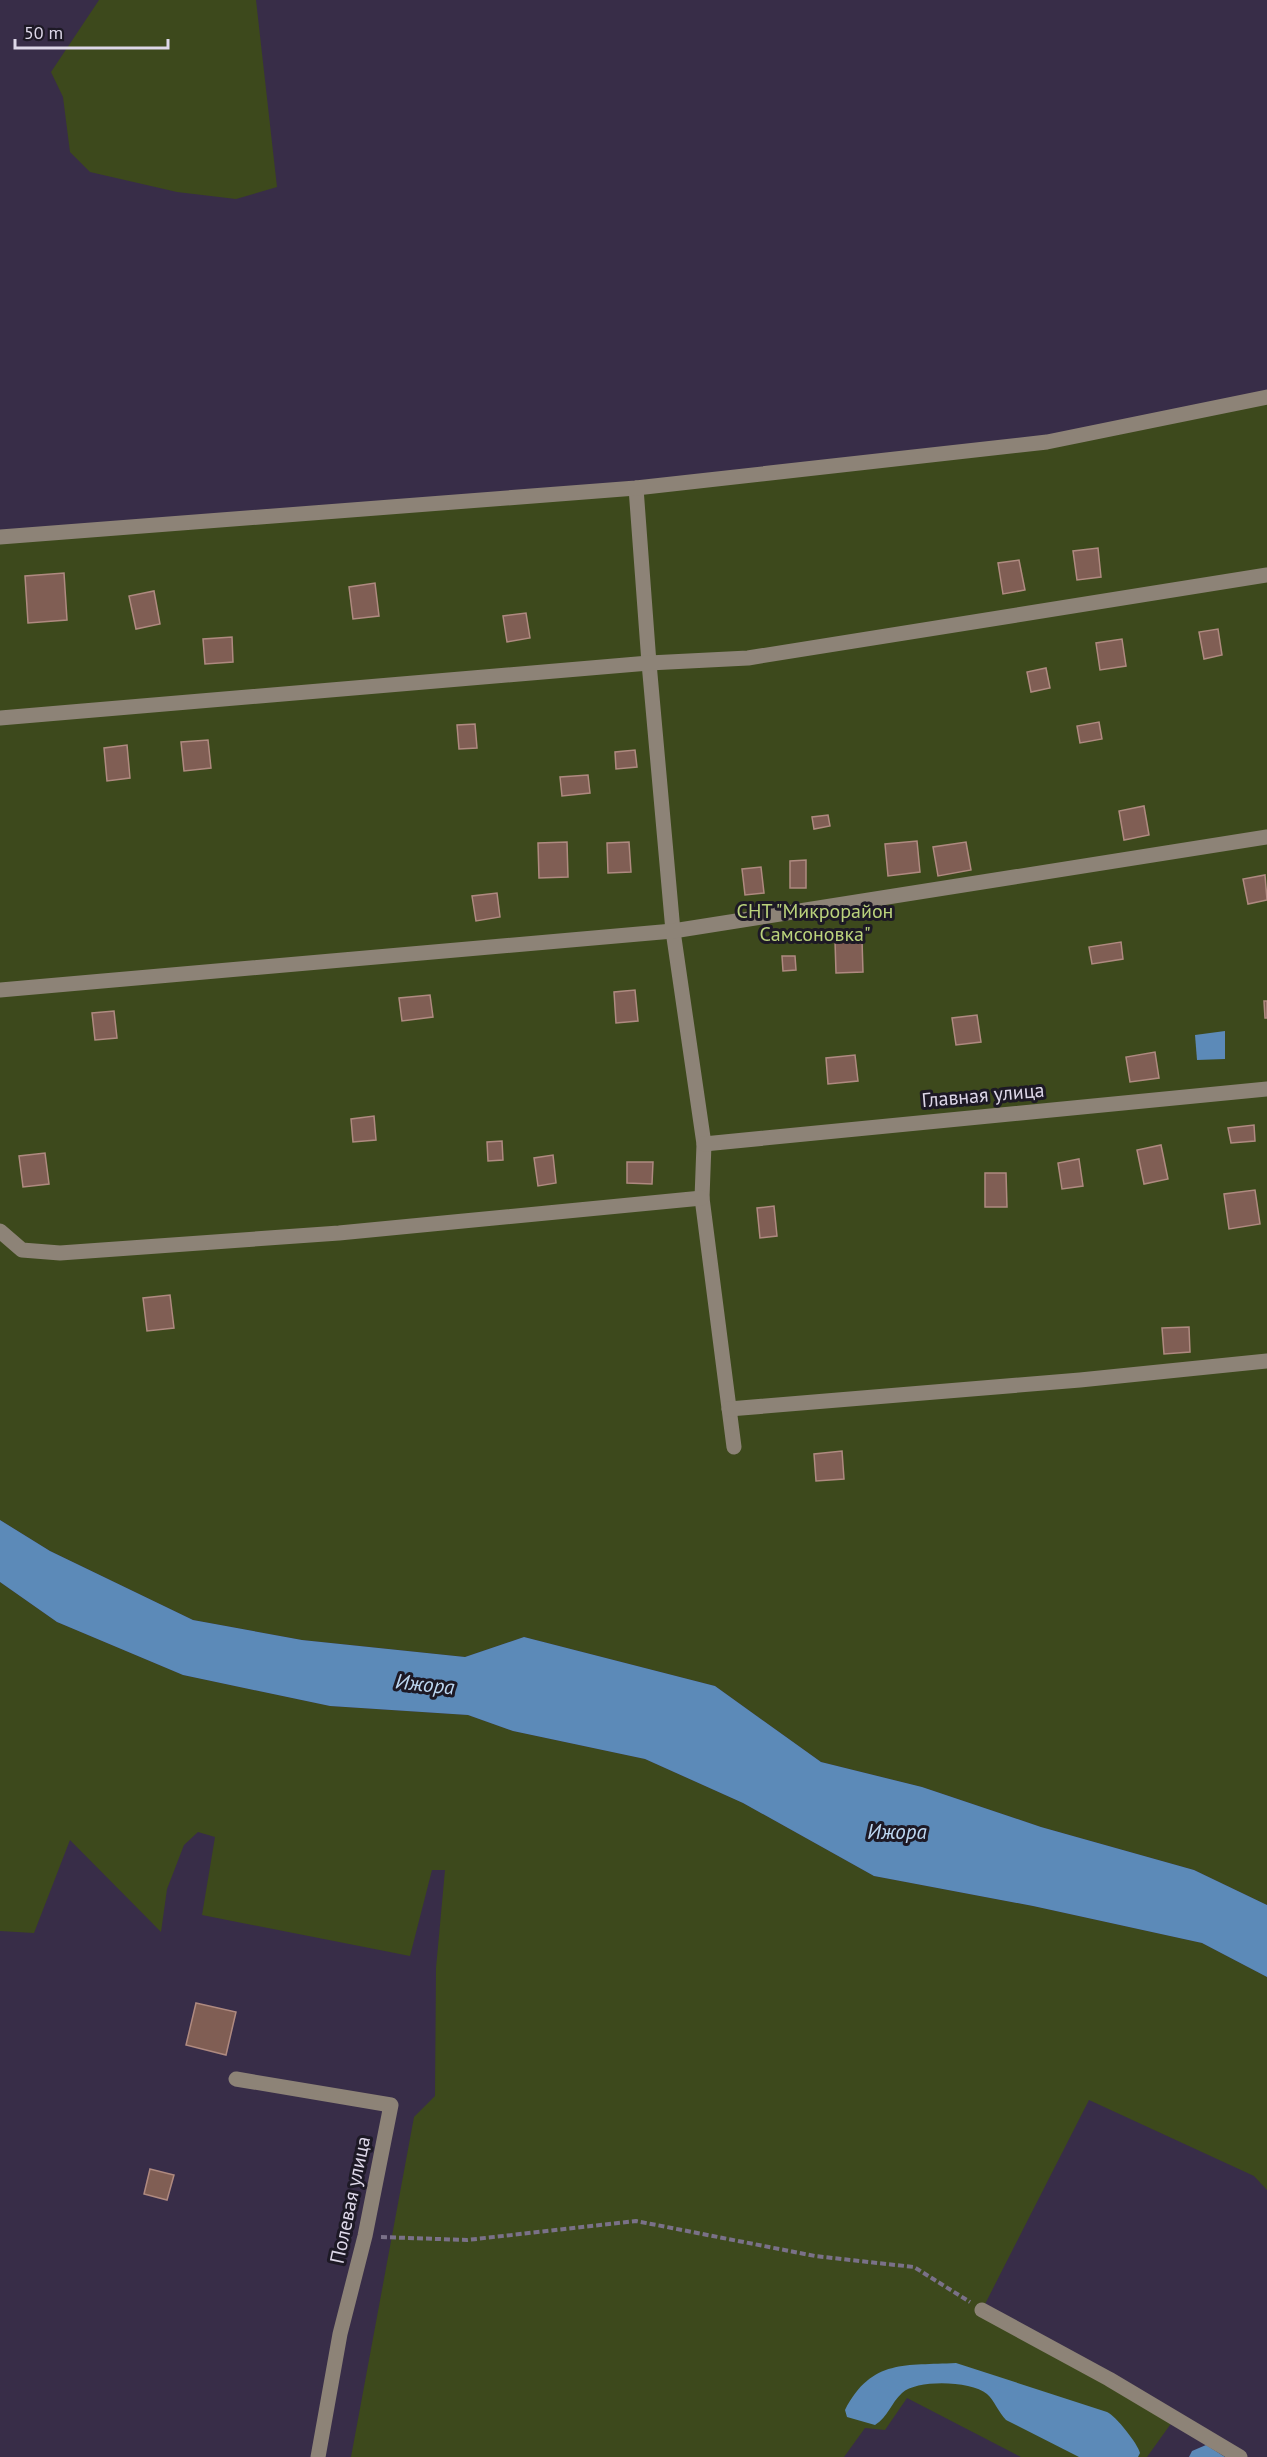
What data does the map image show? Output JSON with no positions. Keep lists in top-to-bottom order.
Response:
{
  "streets": {
    "street": ["Главная улица", "Полевая улица"]
  },
  "water": ["Ижора"],
  "parks": ["СНТ \"Микрорайон Самсоновка\""],
  "scale_bar": "50 m"
}
